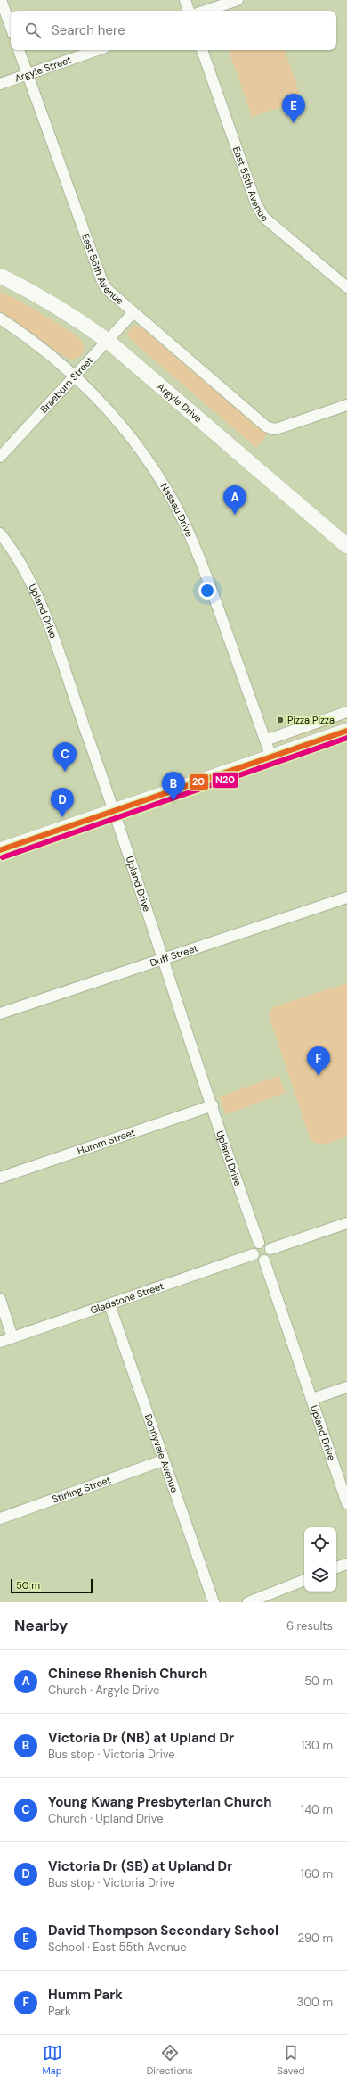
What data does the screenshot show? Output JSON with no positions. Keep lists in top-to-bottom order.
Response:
{
  "streets": {
    "street": [
      "Argyle Street",
      "East 55th Avenue",
      "East 56th Avenue",
      "Braeburn Street",
      "Argyle Drive",
      "Nassau Drive",
      "Upland Drive",
      "Duff Street",
      "Humm Street",
      "Gladstone Street",
      "Bonnyvale Avenue",
      "Stirling Street"
    ]
  },
  "crossings": [
    ["Argyle Street", "East 56th Avenue"],
    ["East 56th Avenue", "Braeburn Street"],
    ["Braeburn Street", "Argyle Drive"],
    ["Braeburn Street", "Nassau Drive"],
    ["Upland Drive", "Duff Street"],
    ["Upland Drive", "Humm Street"],
    ["Upland Drive", "Gladstone Street"],
    ["Gladstone Street", "Bonnyvale Avenue"],
    ["Bonnyvale Avenue", "Stirling Street"]
  ],
  "places": ["Pizza Pizza"],
  "lines": ["transit line 20", "transit line N20"],
  "scale_bar": "50 m",
  "page": {
    "search": "Search here",
    "pins": [
      "E",
      "A",
      "C",
      "B",
      "D",
      "F"
    ],
    "scale": "50 m",
    "heading": ["Nearby", "6 results"],
    "list": [
      {
        "mark": "A",
        "name": "Chinese Rhenish Church",
        "note": "Church · Argyle Drive",
        "value": "50 m"
      },
      {
        "mark": "B",
        "name": "Victoria Dr (NB) at Upland Dr",
        "note": "Bus stop · Victoria Drive",
        "value": "130 m"
      },
      {
        "mark": "C",
        "name": "Young Kwang Presbyterian Church",
        "note": "Church · Upland Drive",
        "value": "140 m"
      },
      {
        "mark": "D",
        "name": "Victoria Dr (SB) at Upland Dr",
        "note": "Bus stop · Victoria Drive",
        "value": "160 m"
      },
      {
        "mark": "E",
        "name": "David Thompson Secondary School",
        "note": "School · East 55th Avenue",
        "value": "290 m"
      },
      {
        "mark": "F",
        "name": "Humm Park",
        "note": "Park",
        "value": "300 m"
      }
    ],
    "nav": ["Map", "Directions", "Saved"]
  }
}
